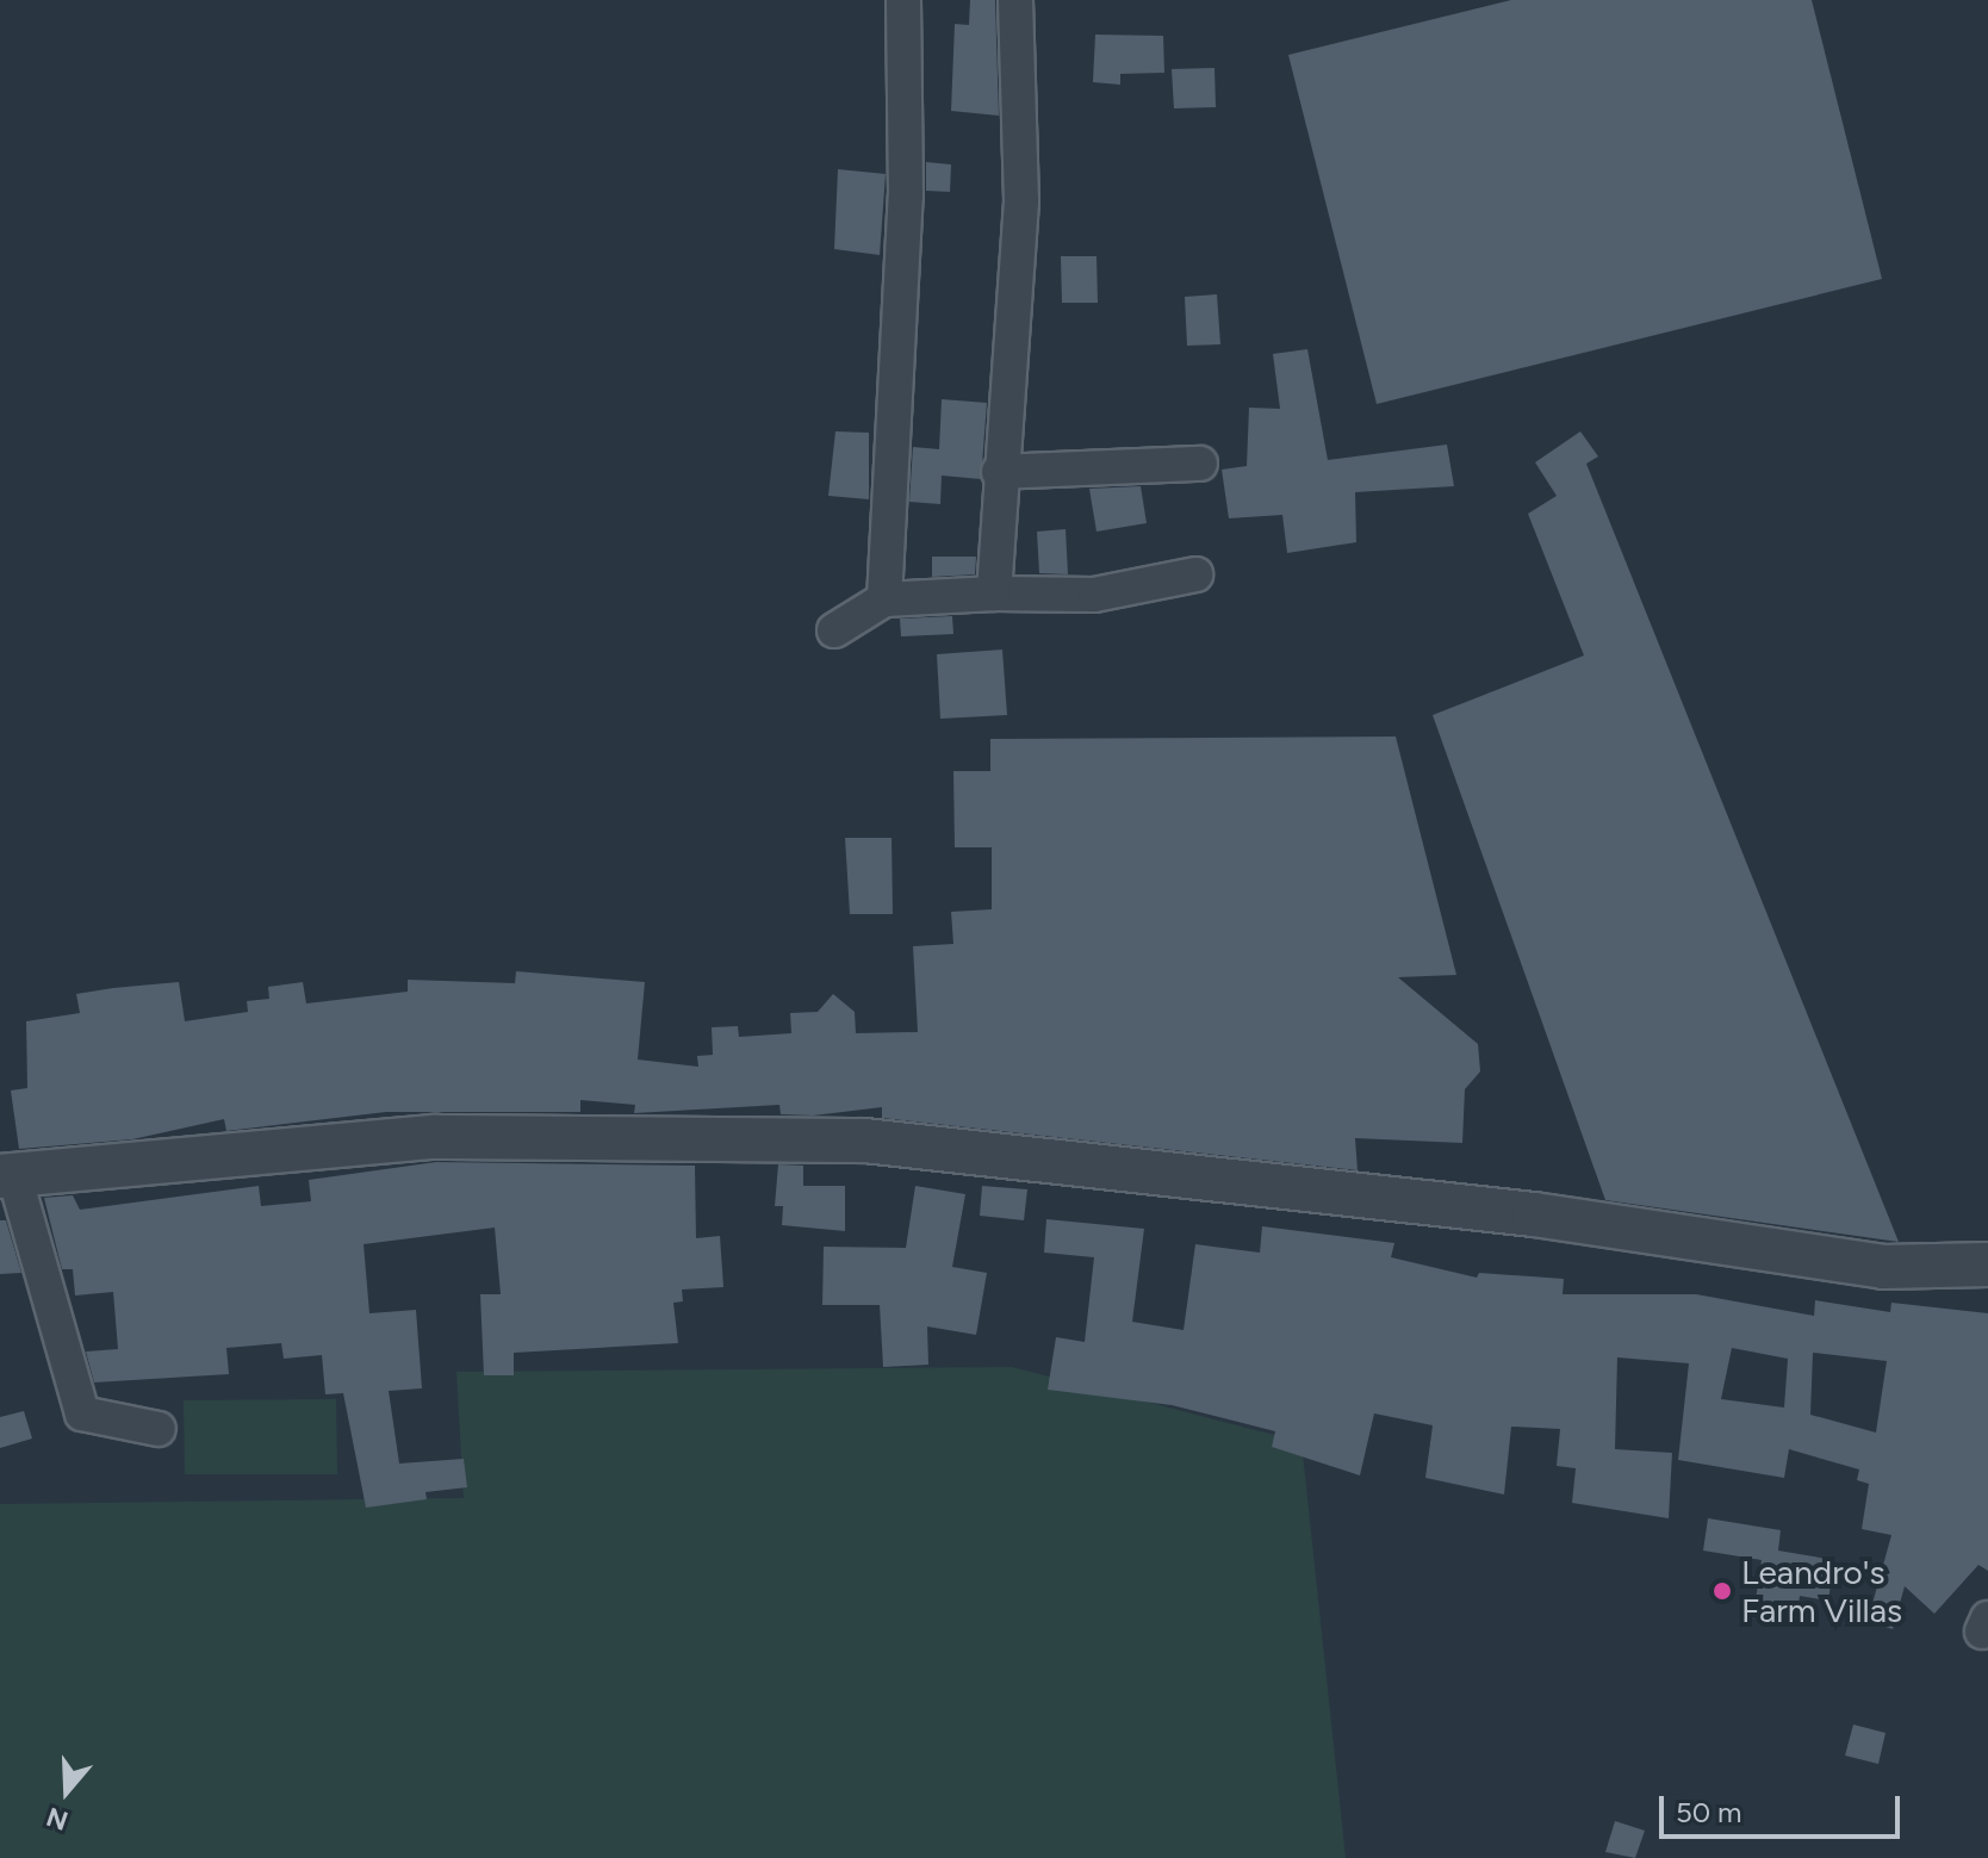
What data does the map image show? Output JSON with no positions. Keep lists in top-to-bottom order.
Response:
{
  "places": ["Leandro's Farm Villas"],
  "scale_bar": "50 m",
  "north": "bottom"
}
